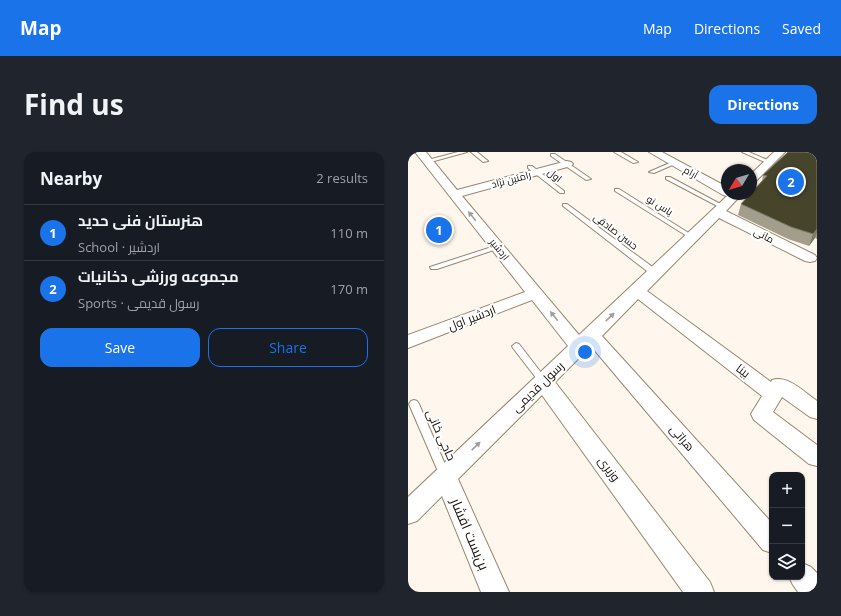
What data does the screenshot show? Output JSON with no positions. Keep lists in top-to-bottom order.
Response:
{
  "streets": {
    "street": [
      "آرام",
      "رامتین نژاد",
      "مانی",
      "اردشیر",
      "اردشیر اول",
      "بینا",
      "رسول قدیمی",
      "هراتی",
      "وزیری",
      "بن‌بست افشار"
    ],
    "lane": [
      "اول",
      "یاس نو",
      "حسن صادقی",
      "حاجی خانی"
    ]
  },
  "crossings": [
    ["آرام", "مانی"],
    ["آرام", "رسول قدیمی"],
    ["اول", "رامتین نژاد"],
    ["رامتین نژاد", "اردشیر"],
    ["یاس نو", "رسول قدیمی"],
    ["حسن صادقی", "رسول قدیمی"],
    ["مانی", "رسول قدیمی"],
    ["اردشیر", "اردشیر اول"],
    ["اردشیر", "رسول قدیمی"],
    ["اردشیر", "هراتی"],
    ["بینا", "رسول قدیمی"],
    ["رسول قدیمی", "حاجی خانی"],
    ["رسول قدیمی", "هراتی"],
    ["رسول قدیمی", "وزیری"],
    ["رسول قدیمی", "بن‌بست افشار"],
    ["حاجی خانی", "بن‌بست افشار"]
  ],
  "one_way": ["اردشیر", "رسول قدیمی"],
  "north": "bottom left",
  "page": {
    "header": "Map",
    "nav": ["Map", "Directions", "Saved"],
    "title": "Find us",
    "buttons": [
      "Directions",
      ["Save", "Share"]
    ],
    "heading": ["Nearby", "2 results"],
    "pins": ["2", "1"],
    "list": [
      {
        "mark": "1",
        "name": "هنرستان فنی حدید",
        "note": "School · اردشیر",
        "value": "110 m"
      },
      {
        "mark": "2",
        "name": "مجموعه ورزشی دخانیات",
        "note": "Sports · رسول قدیمی",
        "value": "170 m"
      }
    ],
    "map_buttons": ["+", "−"]
  }
}
